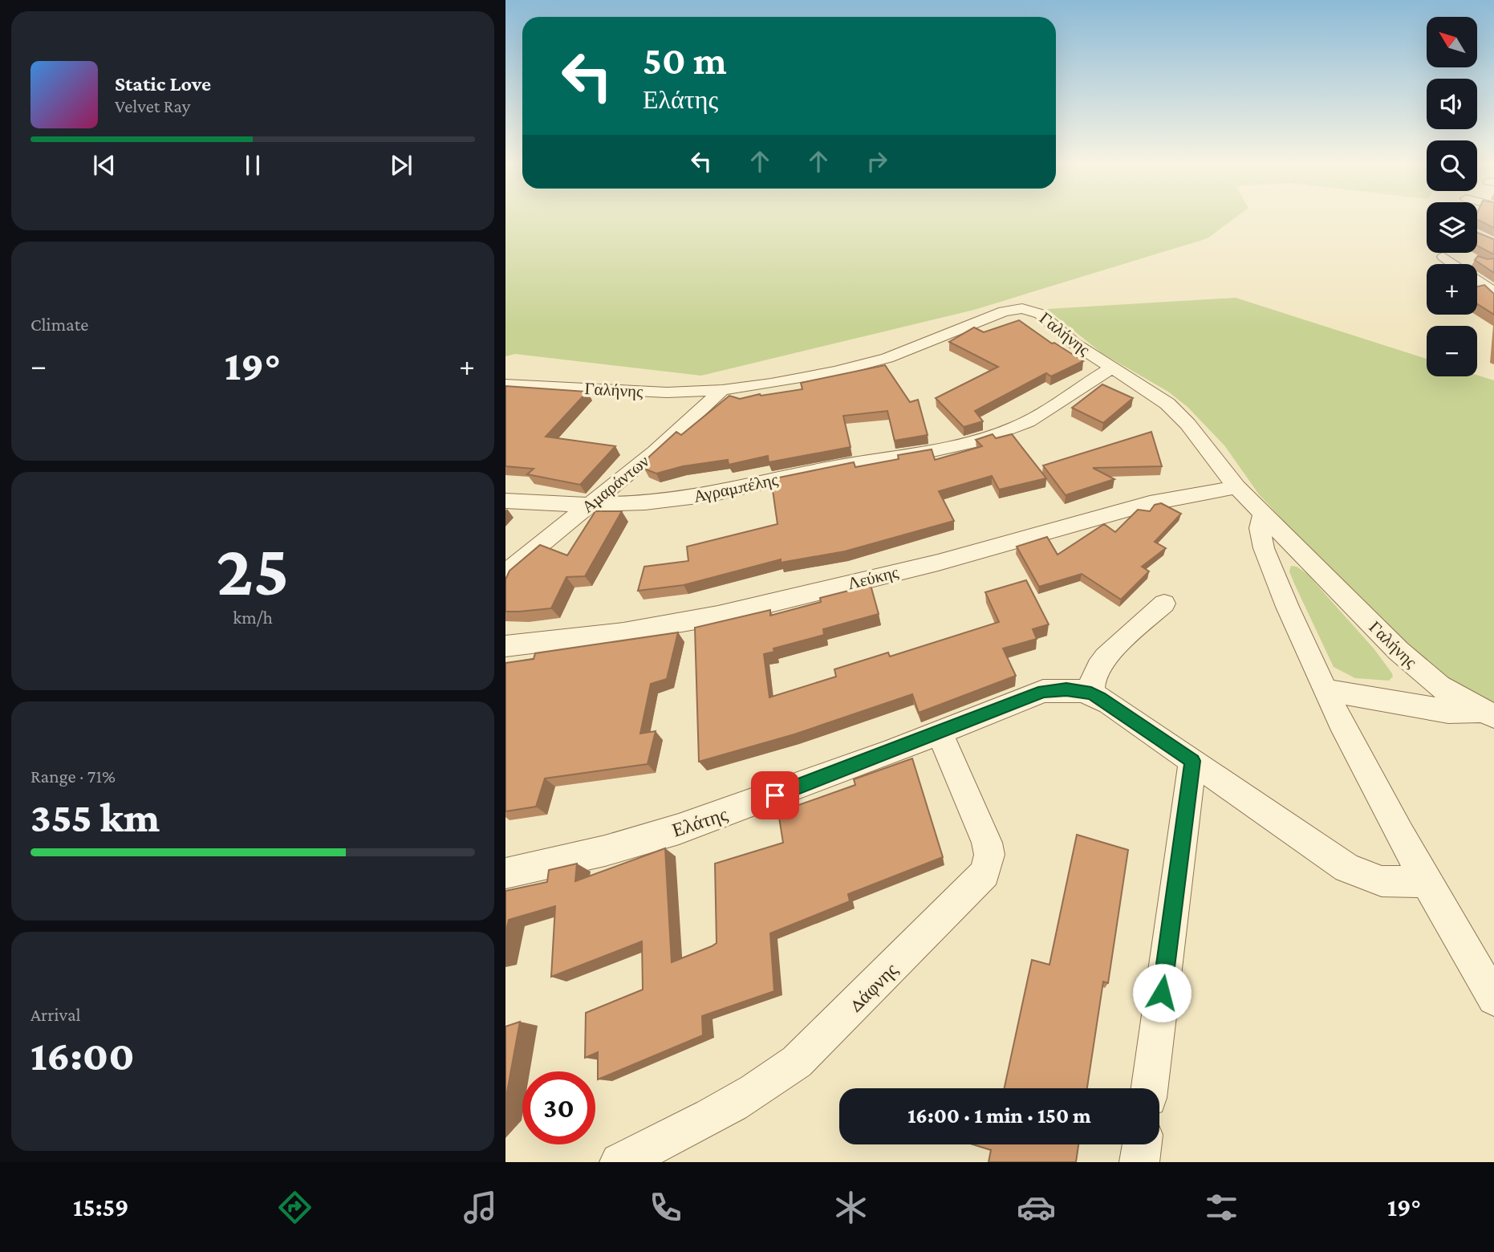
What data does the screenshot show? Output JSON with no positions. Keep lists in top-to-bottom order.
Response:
{
  "streets": {
    "street": [
      "Γαλήνης",
      "Αμαράντων",
      "Αγραμπέλης",
      "Λεύκης",
      "Ελάτης",
      "Δάφνης"
    ]
  },
  "crossings": [
    ["Γαλήνης", "Αμαράντων"],
    ["Γαλήνης", "Αγραμπέλης"],
    ["Γαλήνης", "Λεύκης"],
    ["Αμαράντων", "Αγραμπέλης"],
    ["Ελάτης", "Δάφνης"]
  ],
  "north": "top left",
  "page": {
    "map_buttons": ["+", "−"],
    "turn": ["50 m", "Ελάτης"],
    "song": ["Static Love", "Velvet Ray"],
    "tile": [
      "Climate",
      ["25", "km/h"],
      ["Range · 71%", "355 km"],
      ["Arrival", "16:00"]
    ],
    "heat": ["−", "19°", "+"],
    "limit": "30",
    "trip": "16:00 · 1 min · 150 m",
    "tabs": ["15:59", "19°"]
  }
}
